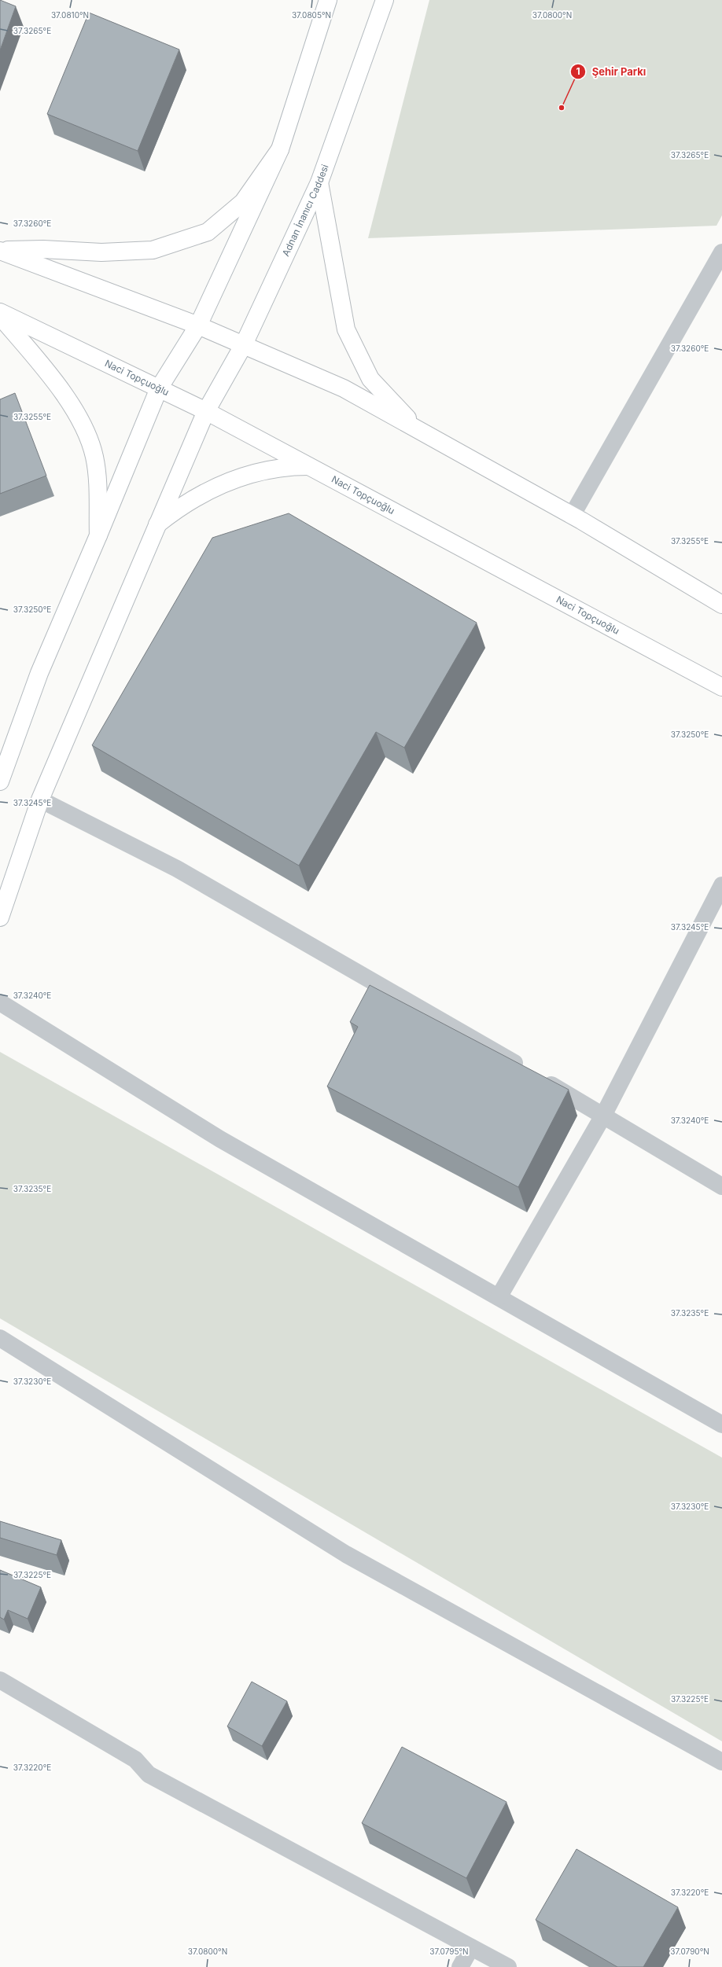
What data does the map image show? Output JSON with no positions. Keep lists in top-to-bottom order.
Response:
{
  "streets": {
    "main road": ["Adnan İnanıcı Caddesi", "Naci Topçuoğlu"]
  },
  "crossings": [
    ["Adnan İnanıcı Caddesi", "Naci Topçuoğlu"]
  ],
  "places": ["Şehir Parkı"],
  "coordinates": [
    "37.0810°N",
    "37.0805°N",
    "37.0800°N",
    "37.3265°E",
    "37.3260°E",
    "37.3255°E",
    "37.3250°E",
    "37.3245°E",
    "37.3240°E",
    "37.3235°E",
    "37.3230°E",
    "37.3225°E",
    "37.3220°E",
    "37.0795°N",
    "37.0790°N"
  ]
}
